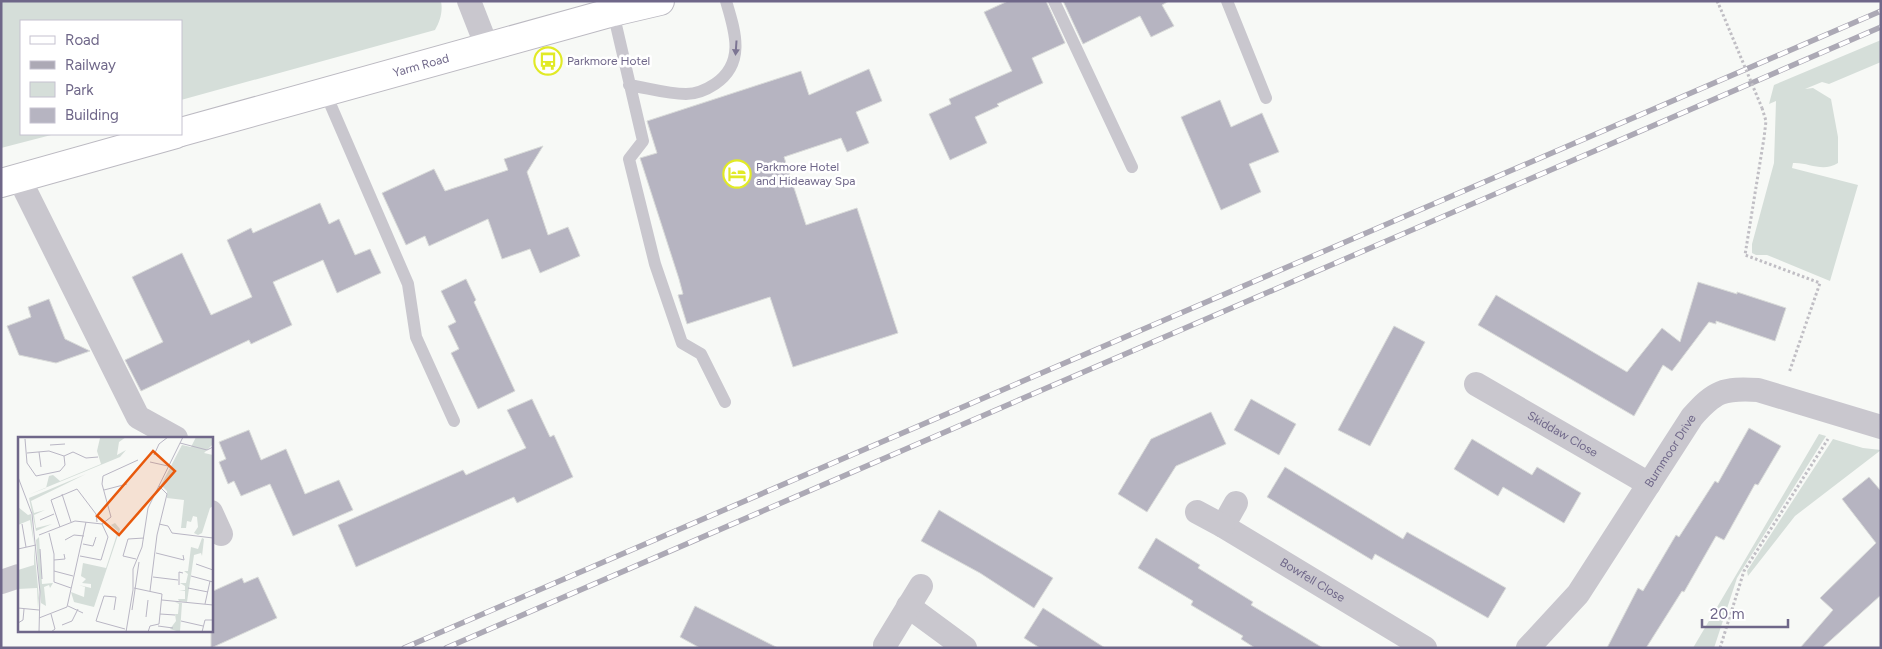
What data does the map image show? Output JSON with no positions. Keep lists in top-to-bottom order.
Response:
{
  "streets": {
    "main road": ["Yarm Road"],
    "street": ["Skiddaw Close", "Burnmoor Drive", "Bowfell Close"]
  },
  "crossings": [
    ["Skiddaw Close", "Burnmoor Drive"]
  ],
  "places": {
    "bus stop": ["Parkmore Hotel"],
    "hotel": ["Parkmore Hotel and Hideaway Spa"]
  },
  "legend": [
    "Road",
    "Railway",
    "Park",
    "Building"
  ],
  "scale_bar": "20 m"
}
